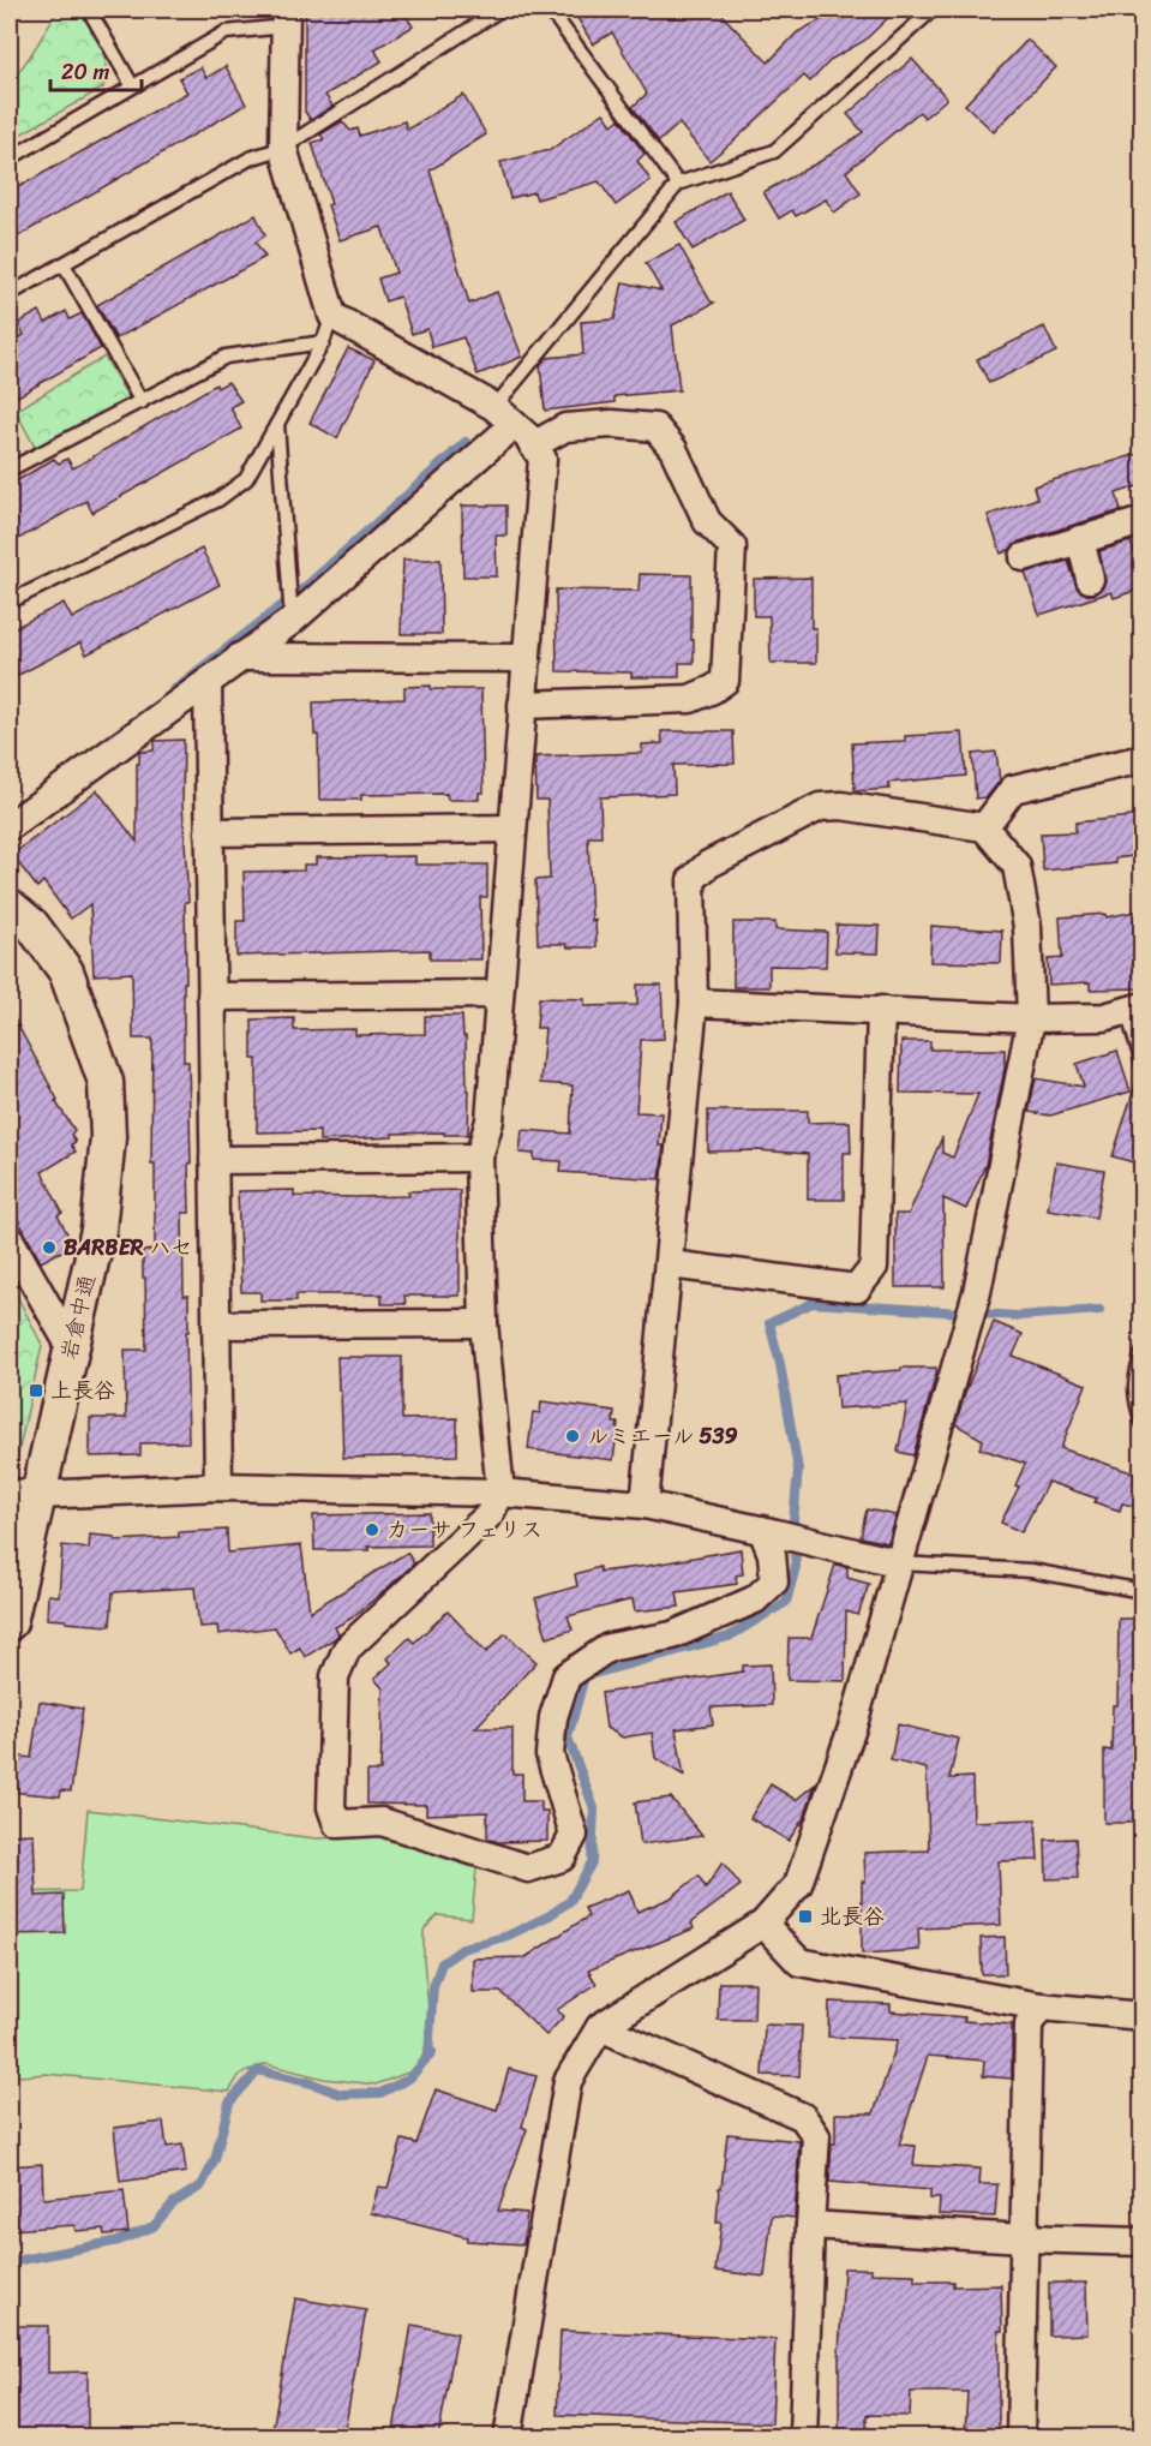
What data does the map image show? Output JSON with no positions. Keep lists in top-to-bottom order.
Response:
{
  "streets": {
    "street": ["岩倉中通"]
  },
  "places": {
    "other": ["BARBER ハセ", "ルミエール 539", "カーサ フェリス"],
    "transit": ["上長谷", "北長谷"]
  },
  "scale_bar": "20 m"
}
